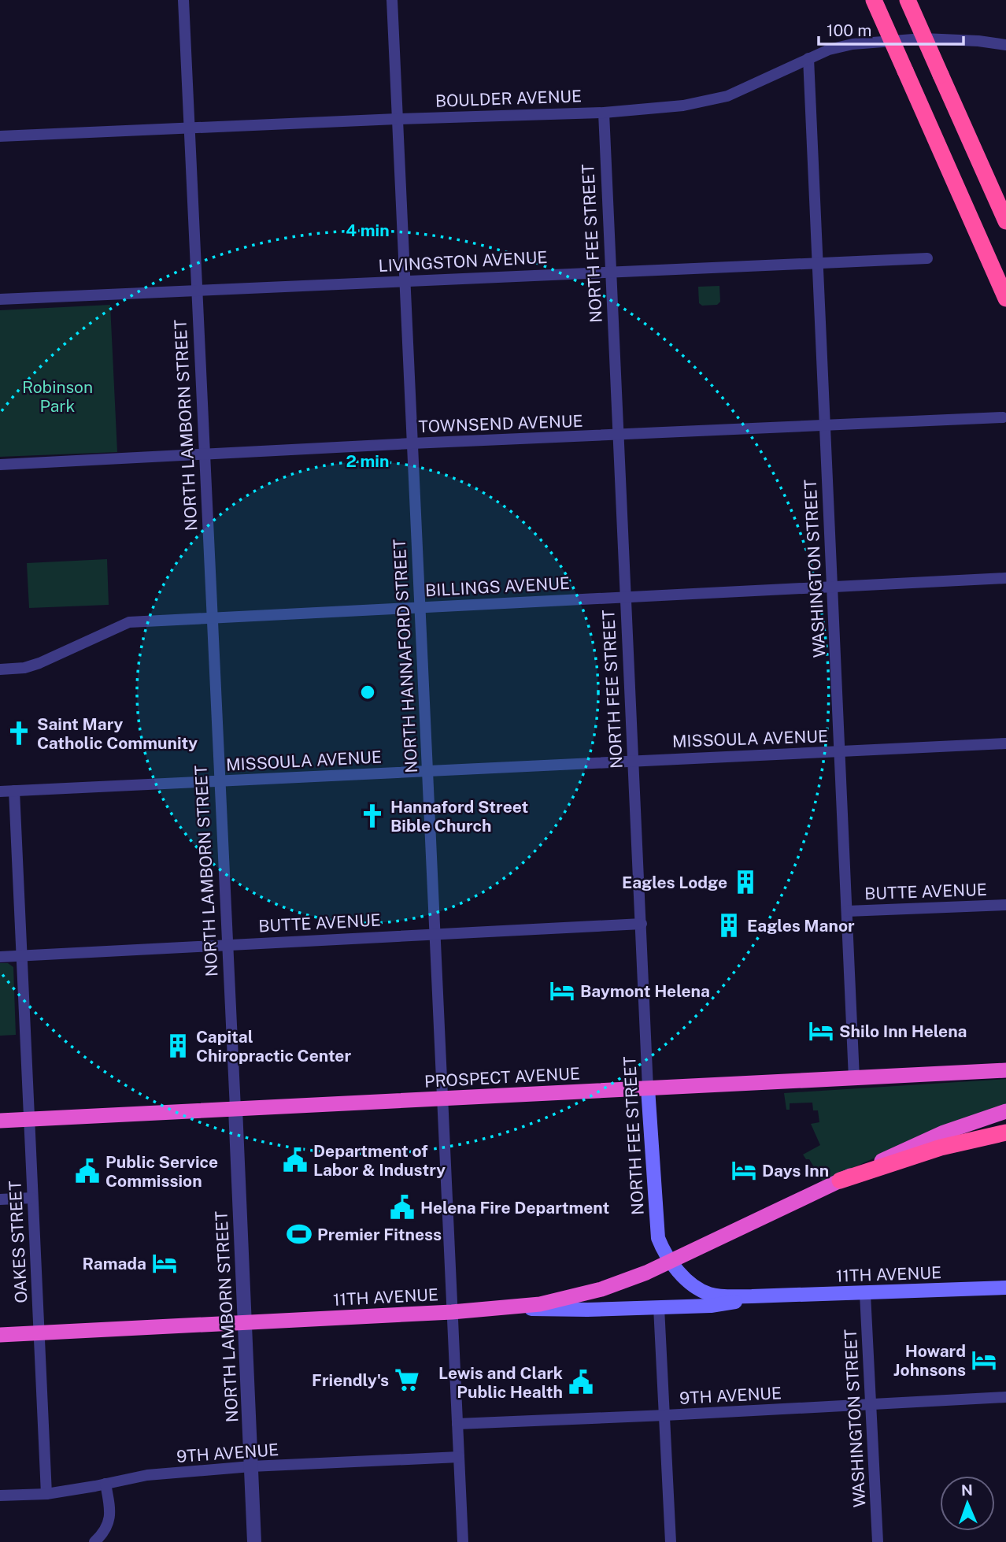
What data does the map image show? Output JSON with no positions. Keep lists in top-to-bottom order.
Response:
{
  "streets": {
    "highway": ["PROSPECT AVENUE", "11TH AVENUE"],
    "main road": ["NORTH FEE STREET"],
    "street": [
      "BOULDER AVENUE",
      "LIVINGSTON AVENUE",
      "TOWNSEND AVENUE",
      "NORTH LAMBORN STREET",
      "WASHINGTON STREET",
      "BILLINGS AVENUE",
      "NORTH HANNAFORD STREET",
      "MISSOULA AVENUE",
      "BUTTE AVENUE",
      "OAKES STREET",
      "9TH AVENUE"
    ]
  },
  "crossings": [
    ["BOULDER AVENUE", "NORTH FEE STREET"],
    ["BOULDER AVENUE", "NORTH LAMBORN STREET"],
    ["BOULDER AVENUE", "WASHINGTON STREET"],
    ["BOULDER AVENUE", "NORTH HANNAFORD STREET"],
    ["NORTH FEE STREET", "LIVINGSTON AVENUE"],
    ["NORTH FEE STREET", "TOWNSEND AVENUE"],
    ["NORTH FEE STREET", "BILLINGS AVENUE"],
    ["NORTH FEE STREET", "MISSOULA AVENUE"],
    ["NORTH FEE STREET", "BUTTE AVENUE"],
    ["NORTH FEE STREET", "PROSPECT AVENUE"],
    ["NORTH FEE STREET", "11TH AVENUE"],
    ["LIVINGSTON AVENUE", "NORTH LAMBORN STREET"],
    ["LIVINGSTON AVENUE", "WASHINGTON STREET"],
    ["LIVINGSTON AVENUE", "NORTH HANNAFORD STREET"],
    ["TOWNSEND AVENUE", "NORTH LAMBORN STREET"],
    ["TOWNSEND AVENUE", "WASHINGTON STREET"],
    ["TOWNSEND AVENUE", "NORTH HANNAFORD STREET"],
    ["NORTH LAMBORN STREET", "BILLINGS AVENUE"],
    ["NORTH LAMBORN STREET", "MISSOULA AVENUE"],
    ["NORTH LAMBORN STREET", "BUTTE AVENUE"],
    ["NORTH LAMBORN STREET", "PROSPECT AVENUE"],
    ["NORTH LAMBORN STREET", "11TH AVENUE"],
    ["NORTH LAMBORN STREET", "9TH AVENUE"],
    ["WASHINGTON STREET", "BILLINGS AVENUE"],
    ["WASHINGTON STREET", "MISSOULA AVENUE"],
    ["WASHINGTON STREET", "BUTTE AVENUE"],
    ["WASHINGTON STREET", "PROSPECT AVENUE"],
    ["WASHINGTON STREET", "11TH AVENUE"],
    ["WASHINGTON STREET", "9TH AVENUE"],
    ["BILLINGS AVENUE", "NORTH HANNAFORD STREET"],
    ["NORTH HANNAFORD STREET", "MISSOULA AVENUE"],
    ["NORTH HANNAFORD STREET", "BUTTE AVENUE"],
    ["NORTH HANNAFORD STREET", "PROSPECT AVENUE"],
    ["NORTH HANNAFORD STREET", "11TH AVENUE"],
    ["NORTH HANNAFORD STREET", "9TH AVENUE"],
    ["MISSOULA AVENUE", "OAKES STREET"],
    ["BUTTE AVENUE", "OAKES STREET"],
    ["PROSPECT AVENUE", "OAKES STREET"],
    ["OAKES STREET", "11TH AVENUE"],
    ["OAKES STREET", "9TH AVENUE"]
  ],
  "parks": ["Robinson Park"],
  "places": {
    "church": ["Saint Mary Catholic Community", "Hannaford Street Bible Church"],
    "building": ["Eagles Lodge", "Eagles Manor", "Capital Chiropractic Center"],
    "hotel": [
      "Baymont Helena",
      "Shilo Inn Helena",
      "Days Inn",
      "Ramada",
      "Howard Johnsons"
    ],
    "public building": [
      "Department of Labor & Industry",
      "Public Service Commission",
      "Helena Fire Department",
      "Lewis and Clark Public Health"
    ],
    "sports": ["Premier Fitness"],
    "supermarket": ["Friendly's"]
  },
  "scale_bar": "100 m",
  "north": "top",
  "rings": ["4 min", "2 min"]
}
